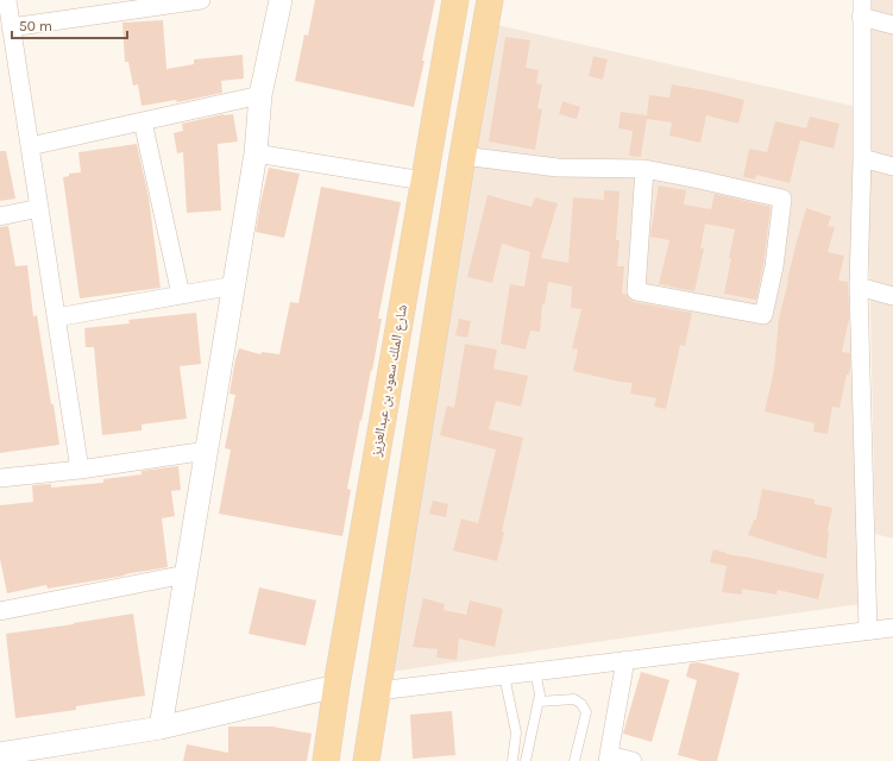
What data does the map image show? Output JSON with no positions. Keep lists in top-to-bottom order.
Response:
{
  "streets": {
    "main road": ["شارع الملك سعود بن عبدالعزيز"]
  },
  "scale_bar": "50 m"
}
